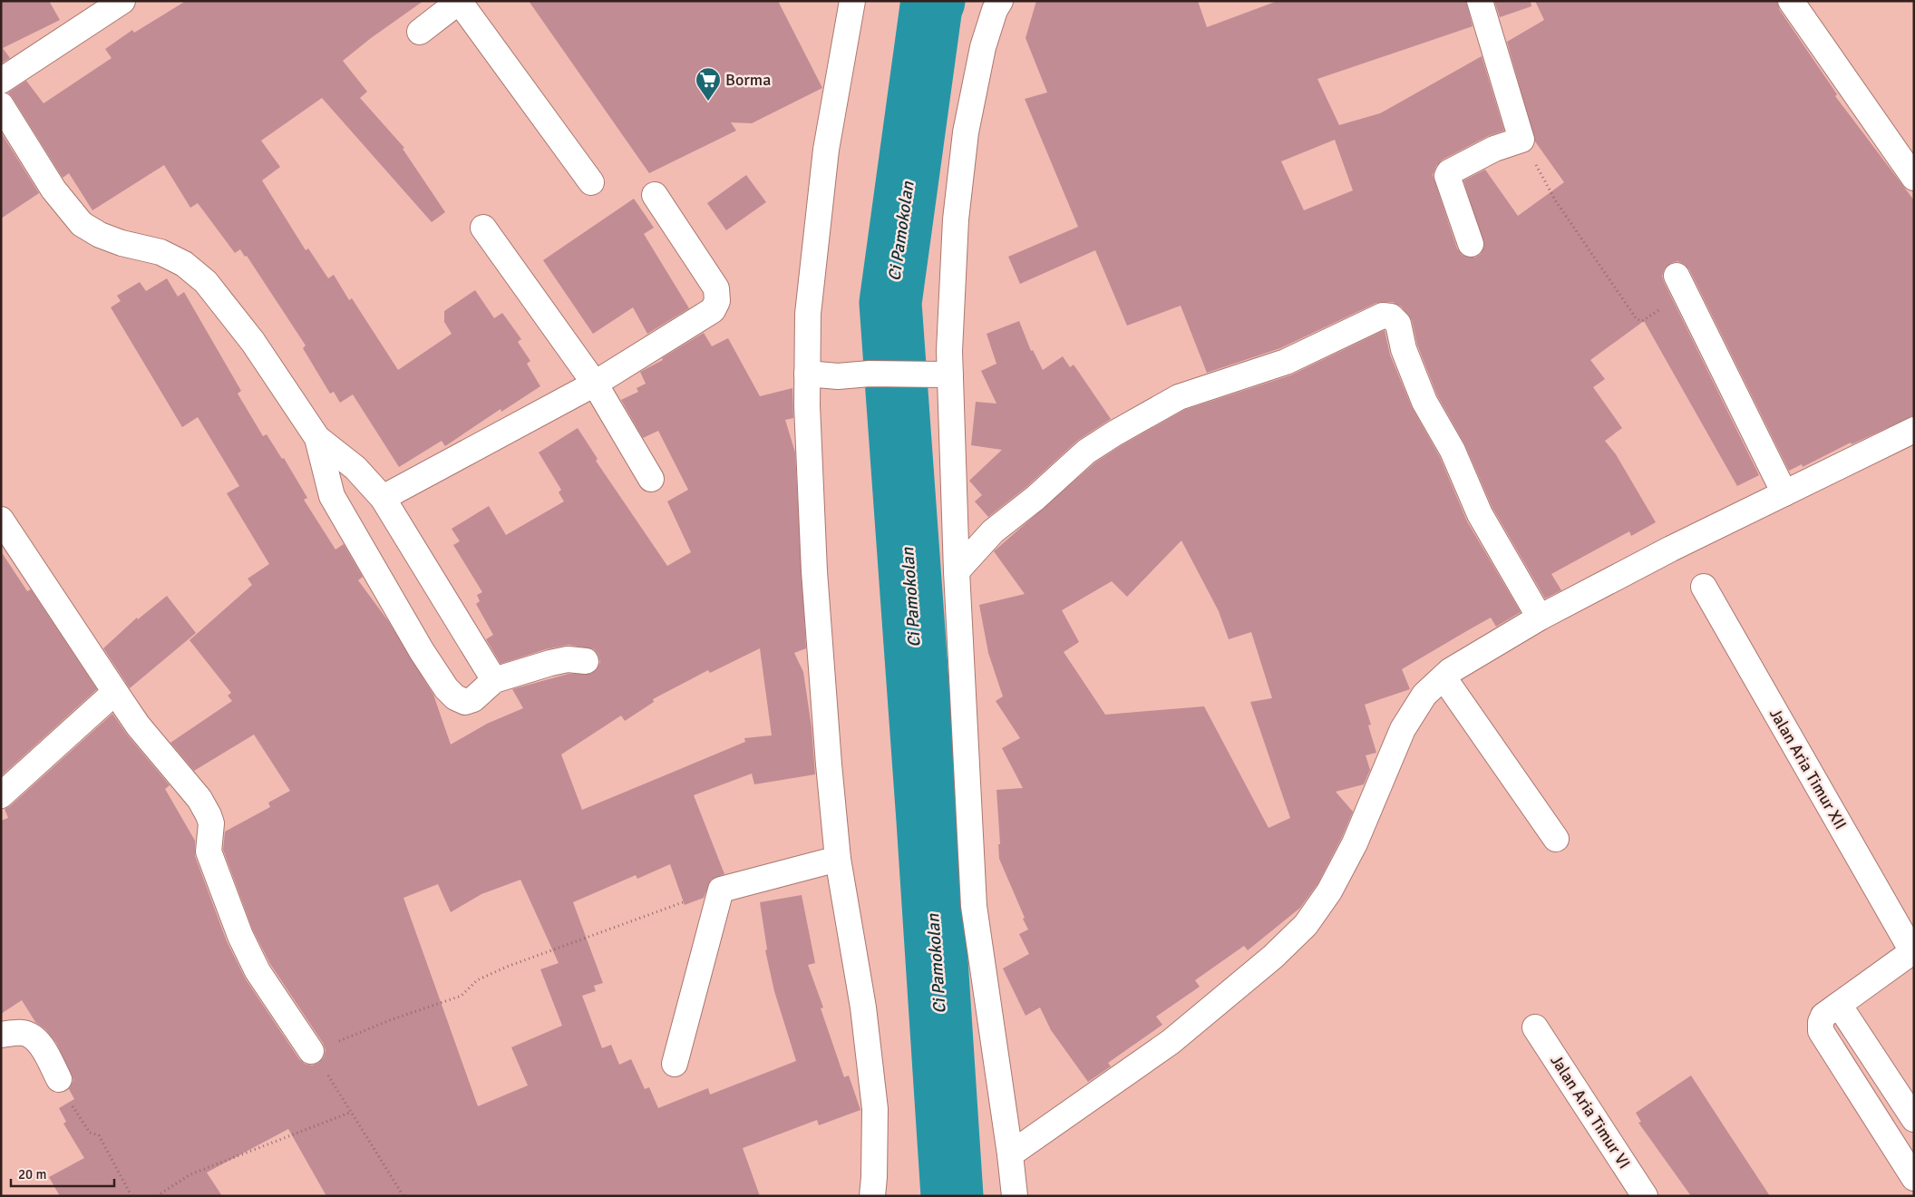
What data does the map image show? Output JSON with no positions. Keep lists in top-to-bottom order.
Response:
{
  "streets": {
    "street": ["Jalan Aria Timur XII", "Jalan Aria Timur VI"]
  },
  "water": ["Ci Pamokolan"],
  "places": {
    "supermarket": ["Borma"]
  },
  "scale_bar": "20 m"
}
